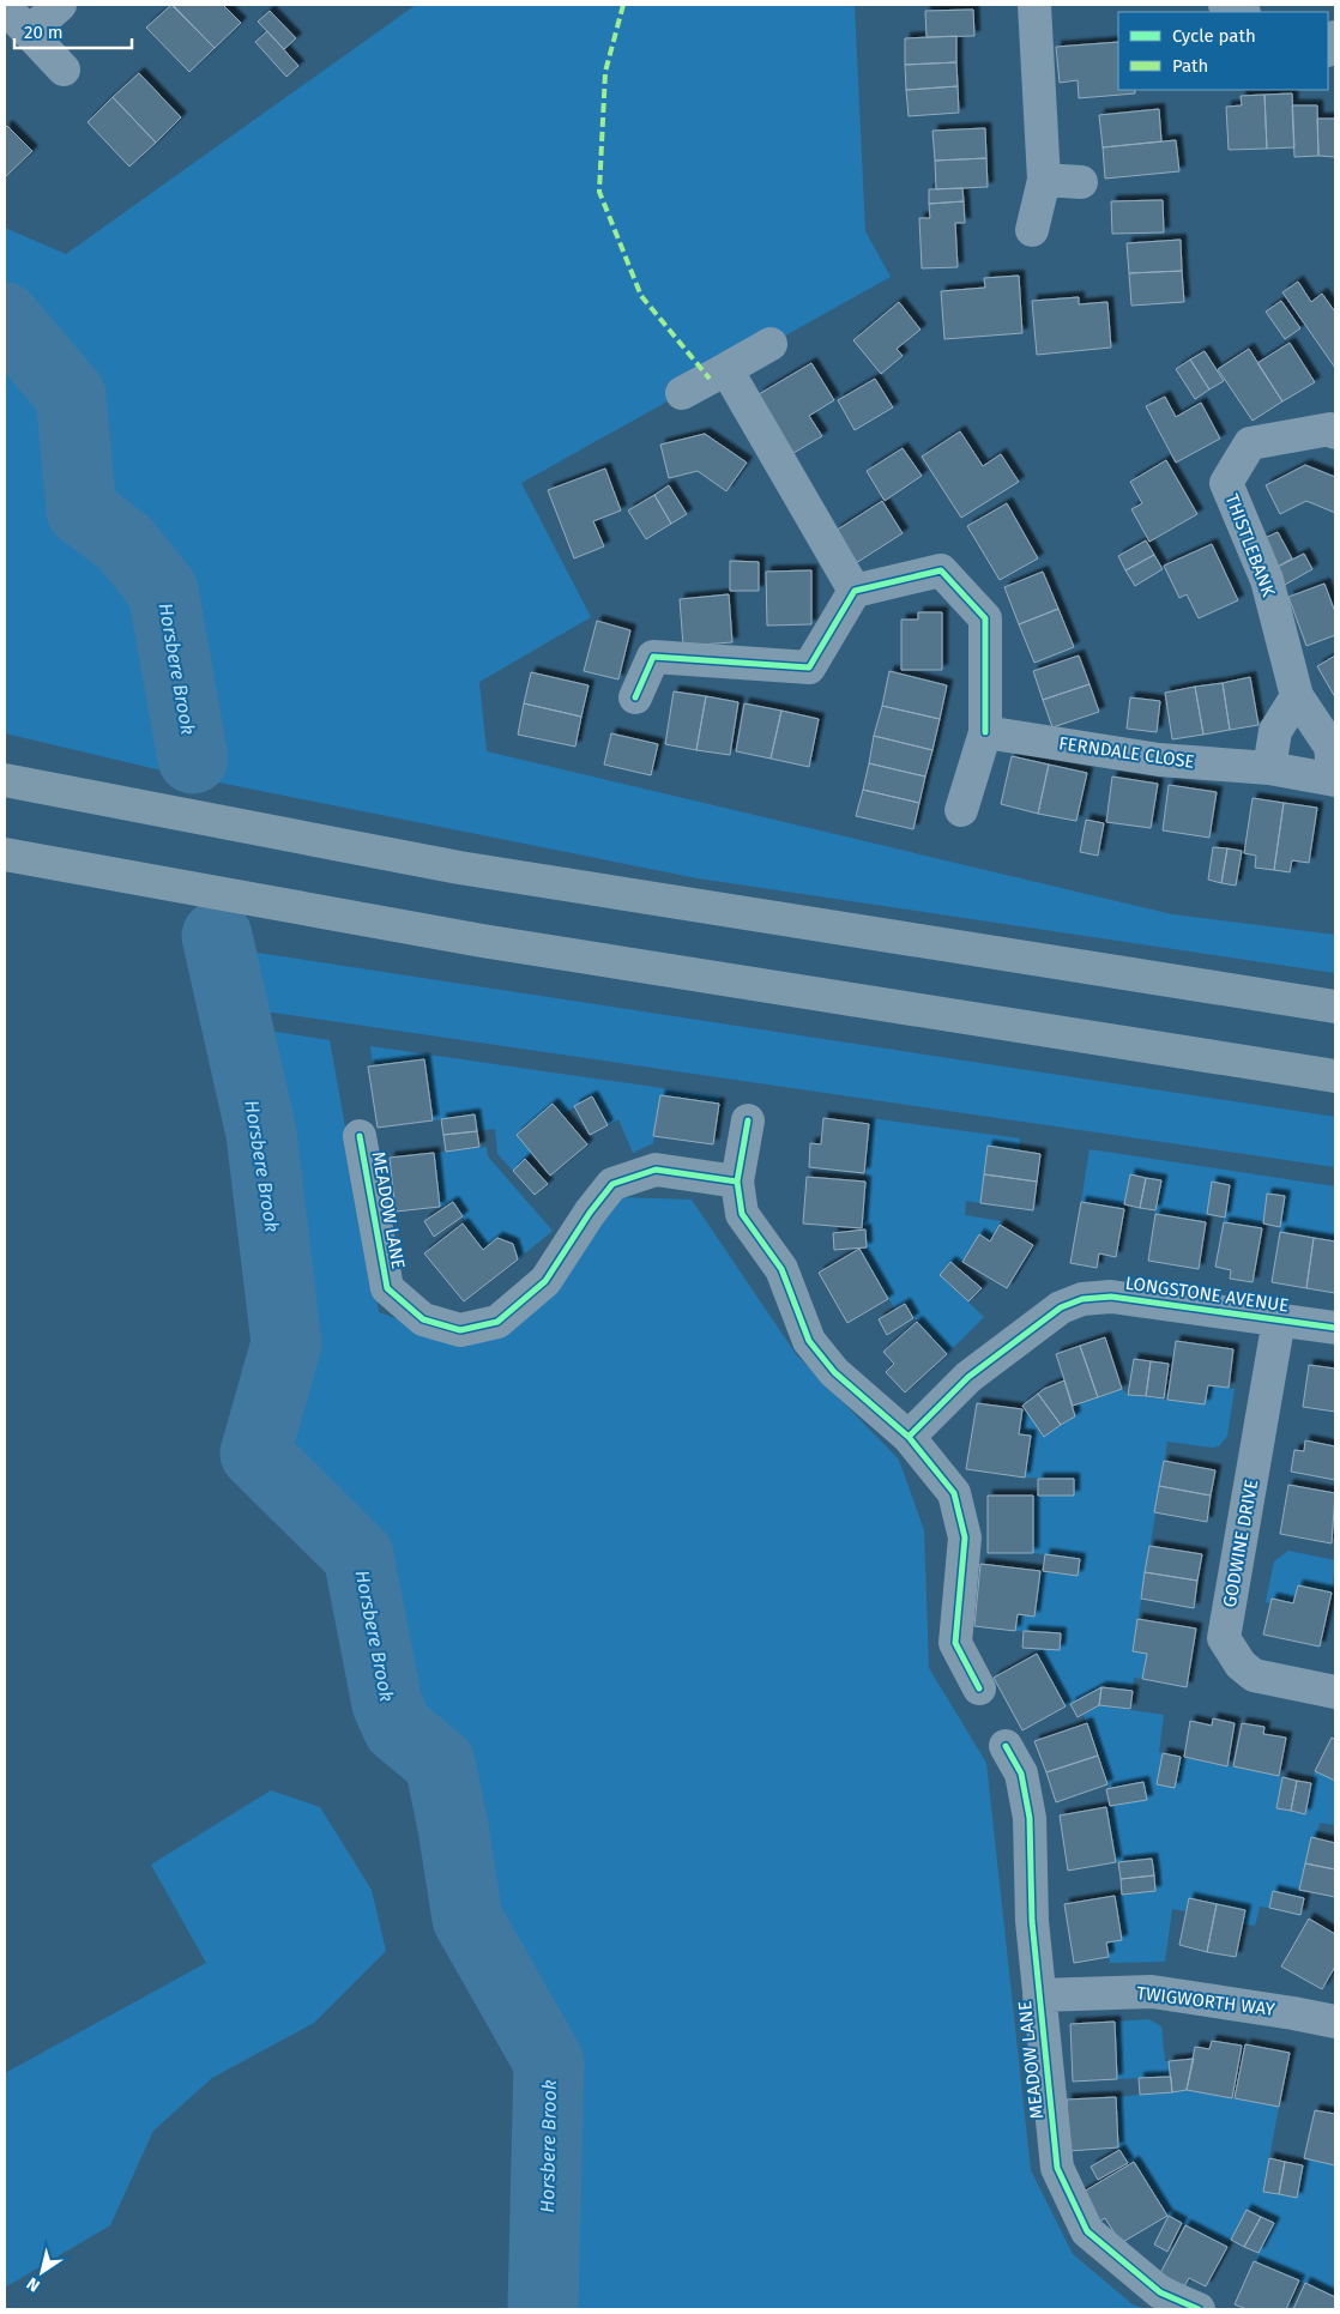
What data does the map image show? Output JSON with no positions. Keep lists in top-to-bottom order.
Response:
{
  "streets": {
    "street": [
      "THISTLEBANK",
      "FERNDALE CLOSE",
      "MEADOW LANE",
      "LONGSTONE AVENUE",
      "GODWINE DRIVE",
      "TWIGWORTH WAY"
    ]
  },
  "crossings": [
    ["THISTLEBANK", "FERNDALE CLOSE"],
    ["MEADOW LANE", "TWIGWORTH WAY"],
    ["LONGSTONE AVENUE", "GODWINE DRIVE"]
  ],
  "water": ["Horsbere Brook"],
  "legend": ["Cycle path", "Path"],
  "scale_bar": "20 m",
  "north": "bottom left"
}
